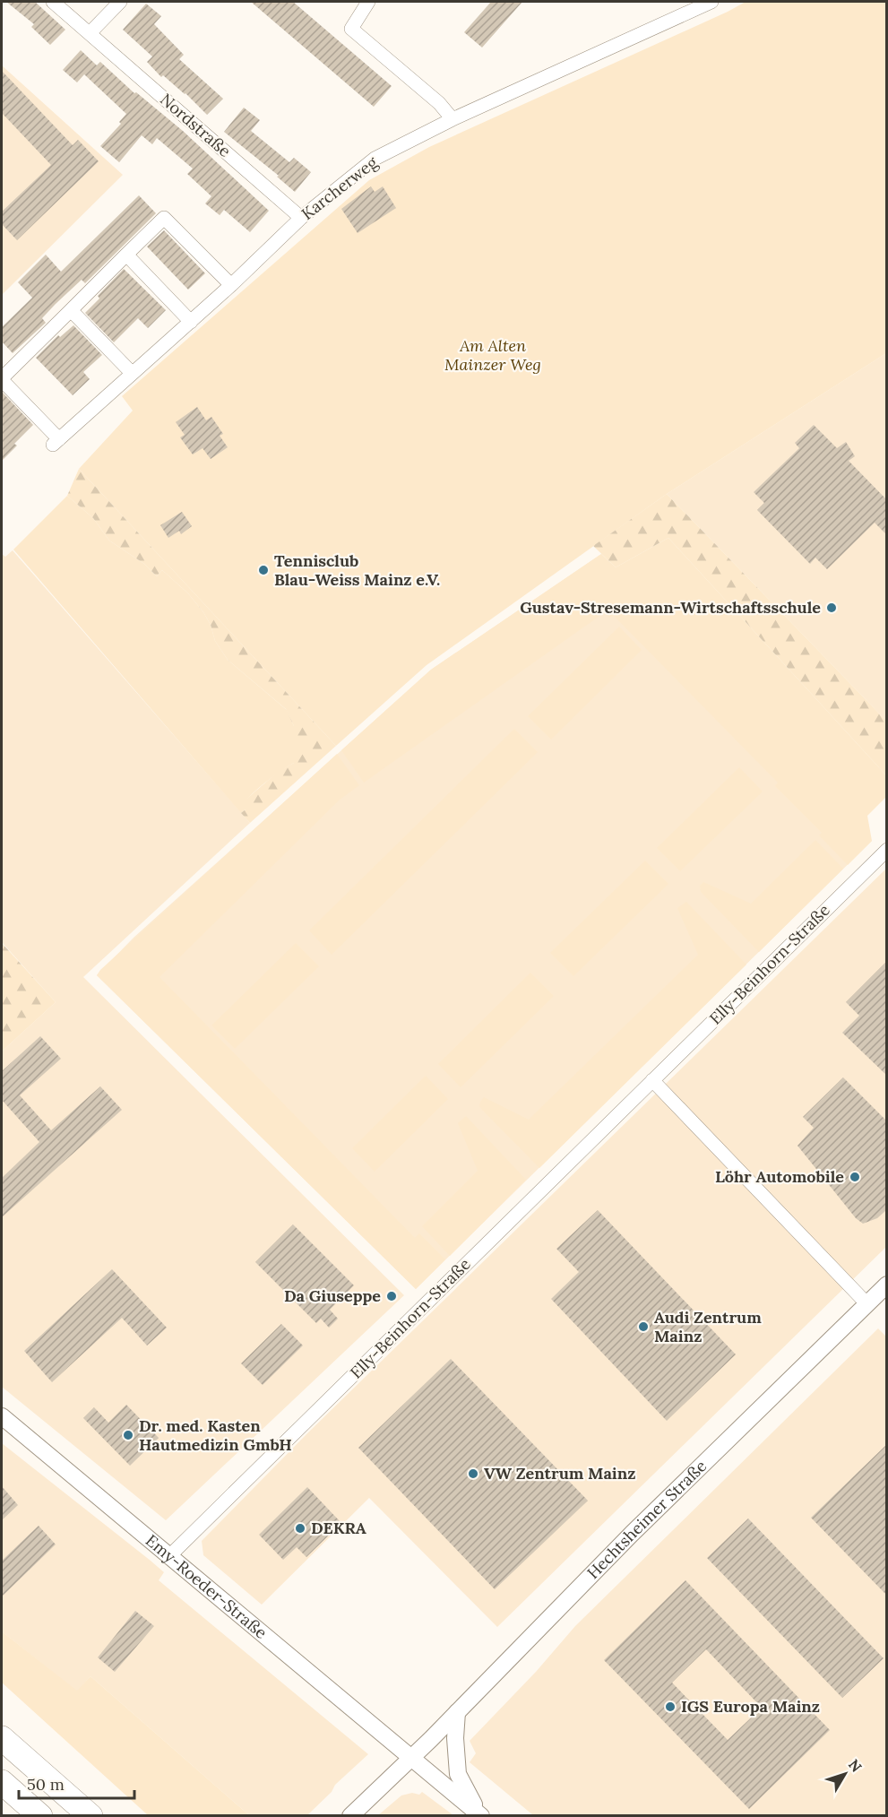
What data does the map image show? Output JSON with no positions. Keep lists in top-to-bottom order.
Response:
{
  "streets": {
    "street": [
      "Nordstraße",
      "Karcherweg",
      "Elly-Beinhorn-Straße",
      "Hechtsheimer Straße",
      "Emy-Roeder-Straße"
    ]
  },
  "crossings": [
    ["Nordstraße", "Karcherweg"],
    ["Elly-Beinhorn-Straße", "Emy-Roeder-Straße"],
    ["Hechtsheimer Straße", "Emy-Roeder-Straße"]
  ],
  "parks": ["Am Alten Mainzer Weg"],
  "places": [
    "Tennisclub Blau-Weiss Mainz e.V.",
    "Gustav-Stresemann-Wirtschaftsschule",
    "Löhr Automobile",
    "Da Giuseppe",
    "Audi Zentrum Mainz",
    "Dr. med. Kasten Hautmedizin GmbH",
    "VW Zentrum Mainz",
    "DEKRA",
    "IGS Europa Mainz"
  ],
  "scale_bar": "50 m",
  "north": "top right"
}
